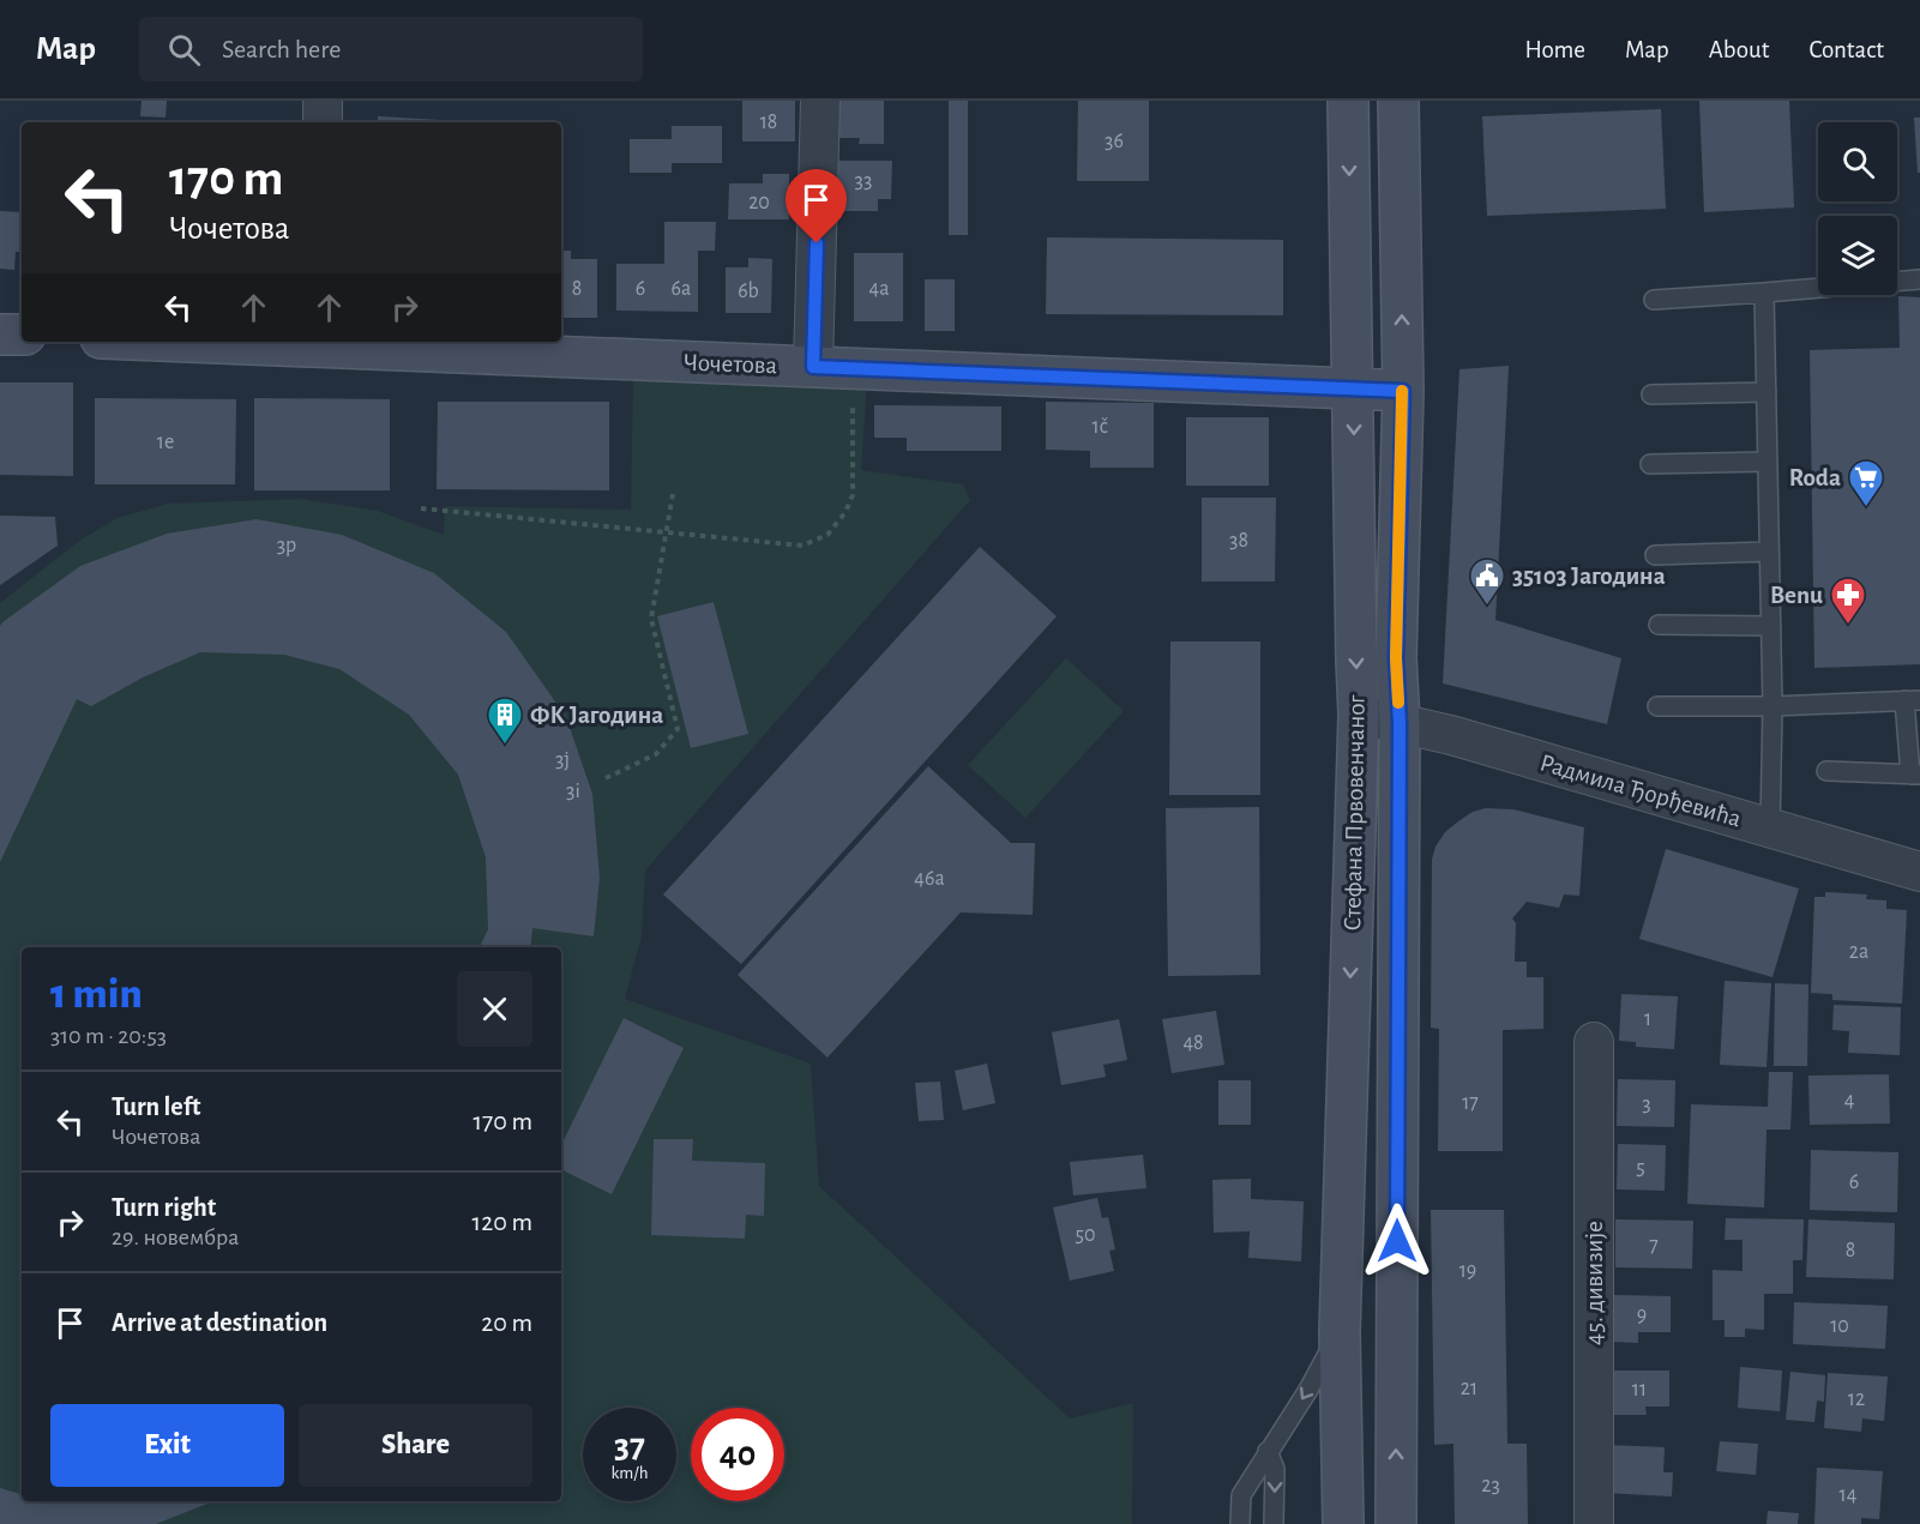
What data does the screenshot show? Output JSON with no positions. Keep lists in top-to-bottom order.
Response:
{
  "streets": {
    "street": [
      "Чочетова",
      "Радмила Ђорђевића",
      "Стефана Првовенчаног",
      "45. дивизије"
    ]
  },
  "crossings": [
    ["Чочетова", "Стефана Првовенчаног"],
    ["Радмила Ђорђевића", "Стефана Првовенчаног"]
  ],
  "places": {
    "supermarket": ["Roda"],
    "public building": ["35103 Јагодина"],
    "pharmacy": ["Benu"],
    "building": ["ФК Јагодина"]
  },
  "house_numbers": [
    "18",
    "36",
    "33",
    "20",
    "8",
    "6",
    "6a",
    "4a",
    "6b",
    "1č",
    "1e",
    "38",
    "3p",
    "3j",
    "3i",
    "46a",
    "2a",
    "1",
    "48",
    "4",
    "17",
    "3",
    "5",
    "6",
    "50",
    "7",
    "8",
    "19",
    "9",
    "10",
    "21",
    "11",
    "12",
    "23",
    "14"
  ],
  "page": {
    "header": "Map",
    "search": "Search here",
    "nav": [
      "Home",
      "Map",
      "About",
      "Contact"
    ],
    "turn": ["170 m", "Чочетова"],
    "heading": ["1 min", "310 m · 20:53"],
    "list": [
      {
        "name": "Turn left",
        "note": "Чочетова",
        "value": "170 m"
      },
      {
        "name": "Turn right",
        "note": "29. новембра",
        "value": "120 m"
      },
      {
        "name": "Arrive at destination",
        "value": "20 m"
      }
    ],
    "buttons": ["Exit", "Share"],
    "speed": "37 km/h",
    "limit": "40"
  }
}
